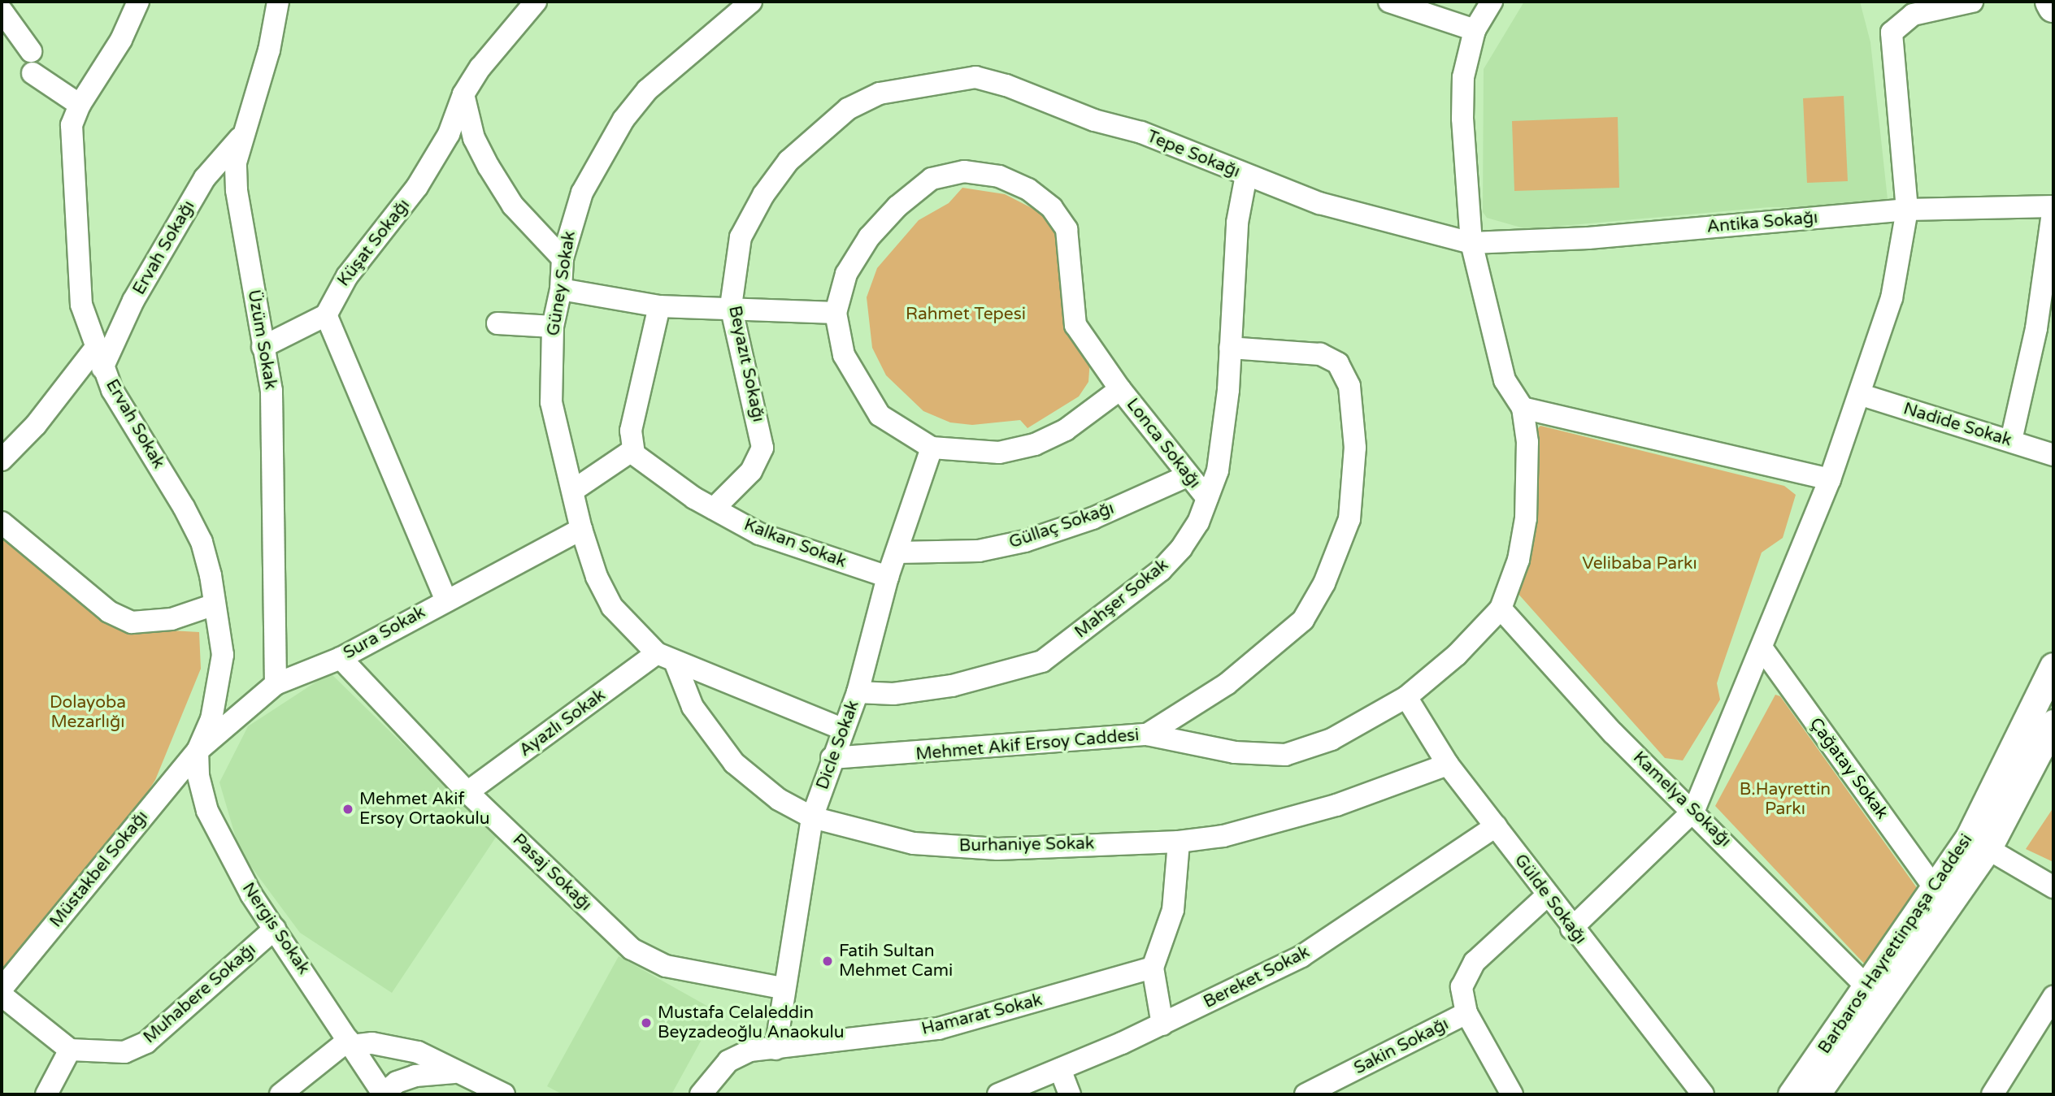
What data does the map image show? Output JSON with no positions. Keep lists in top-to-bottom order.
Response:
{
  "streets": {
    "street": [
      "Tepe Sokağı",
      "Antika Sokağı",
      "Küşat Sokağı",
      "Ervah Sokağı",
      "Güney Sokak",
      "Üzüm Sokak",
      "Beyazıt Sokağı",
      "Ervah Sokak",
      "Nadide Sokak",
      "Lonca Sokağı",
      "Güllaç Sokağı",
      "Kalkan Sokak",
      "Mahşer Sokak",
      "Sura Sokak",
      "Ayazlı Sokak",
      "Dicle Sokak",
      "Mehmet Akif Ersoy Caddesi",
      "Çağatay Sokak",
      "Kamelya Sokağı",
      "Burhaniye Sokak",
      "Müstakbel Sokağı",
      "Pasaj Sokağı",
      "Gülde Sokağı",
      "Nergis Sokak",
      "Barbaros Hayrettinpaşa Caddesi",
      "Bereket Sokak",
      "Muhabere Sokağı",
      "Hamarat Sokak",
      "Sakin Sokağı"
    ]
  },
  "crossings": [
    ["Tepe Sokağı", "Antika Sokağı"],
    ["Tepe Sokağı", "Beyazıt Sokağı"],
    ["Tepe Sokağı", "Mahşer Sokak"],
    ["Tepe Sokağı", "Mehmet Akif Ersoy Caddesi"],
    ["Antika Sokağı", "Mehmet Akif Ersoy Caddesi"],
    ["Ervah Sokağı", "Üzüm Sokak"],
    ["Ervah Sokağı", "Ervah Sokak"],
    ["Güney Sokak", "Sura Sokak"],
    ["Üzüm Sokak", "Sura Sokak"],
    ["Beyazıt Sokağı", "Kalkan Sokak"],
    ["Ervah Sokak", "Sura Sokak"],
    ["Ervah Sokak", "Müstakbel Sokağı"],
    ["Ervah Sokak", "Nergis Sokak"],
    ["Lonca Sokağı", "Güllaç Sokağı"],
    ["Lonca Sokağı", "Mahşer Sokak"],
    ["Güllaç Sokağı", "Dicle Sokak"],
    ["Kalkan Sokak", "Dicle Sokak"],
    ["Mahşer Sokak", "Dicle Sokak"],
    ["Sura Sokak", "Müstakbel Sokağı"],
    ["Sura Sokak", "Pasaj Sokağı"],
    ["Sura Sokak", "Nergis Sokak"],
    ["Ayazlı Sokak", "Burhaniye Sokak"],
    ["Ayazlı Sokak", "Pasaj Sokağı"],
    ["Dicle Sokak", "Mehmet Akif Ersoy Caddesi"],
    ["Dicle Sokak", "Burhaniye Sokak"],
    ["Dicle Sokak", "Pasaj Sokağı"],
    ["Dicle Sokak", "Hamarat Sokak"],
    ["Mehmet Akif Ersoy Caddesi", "Kamelya Sokağı"],
    ["Mehmet Akif Ersoy Caddesi", "Gülde Sokağı"],
    ["Çağatay Sokak", "Barbaros Hayrettinpaşa Caddesi"],
    ["Kamelya Sokağı", "Barbaros Hayrettinpaşa Caddesi"],
    ["Burhaniye Sokak", "Gülde Sokağı"],
    ["Müstakbel Sokağı", "Nergis Sokak"],
    ["Gülde Sokağı", "Bereket Sokak"],
    ["Nergis Sokak", "Muhabere Sokağı"]
  ],
  "parks": [
    "Rahmet Tepesi",
    "Velibaba Parkı",
    "Dolayoba Mezarlığı",
    "B.Hayrettin Parkı"
  ],
  "places": ["Mehmet Akif Ersoy Ortaokulu", "Fatih Sultan Mehmet Cami", "Mustafa Celaleddin Beyzadeoğlu Anaokulu"]
}
